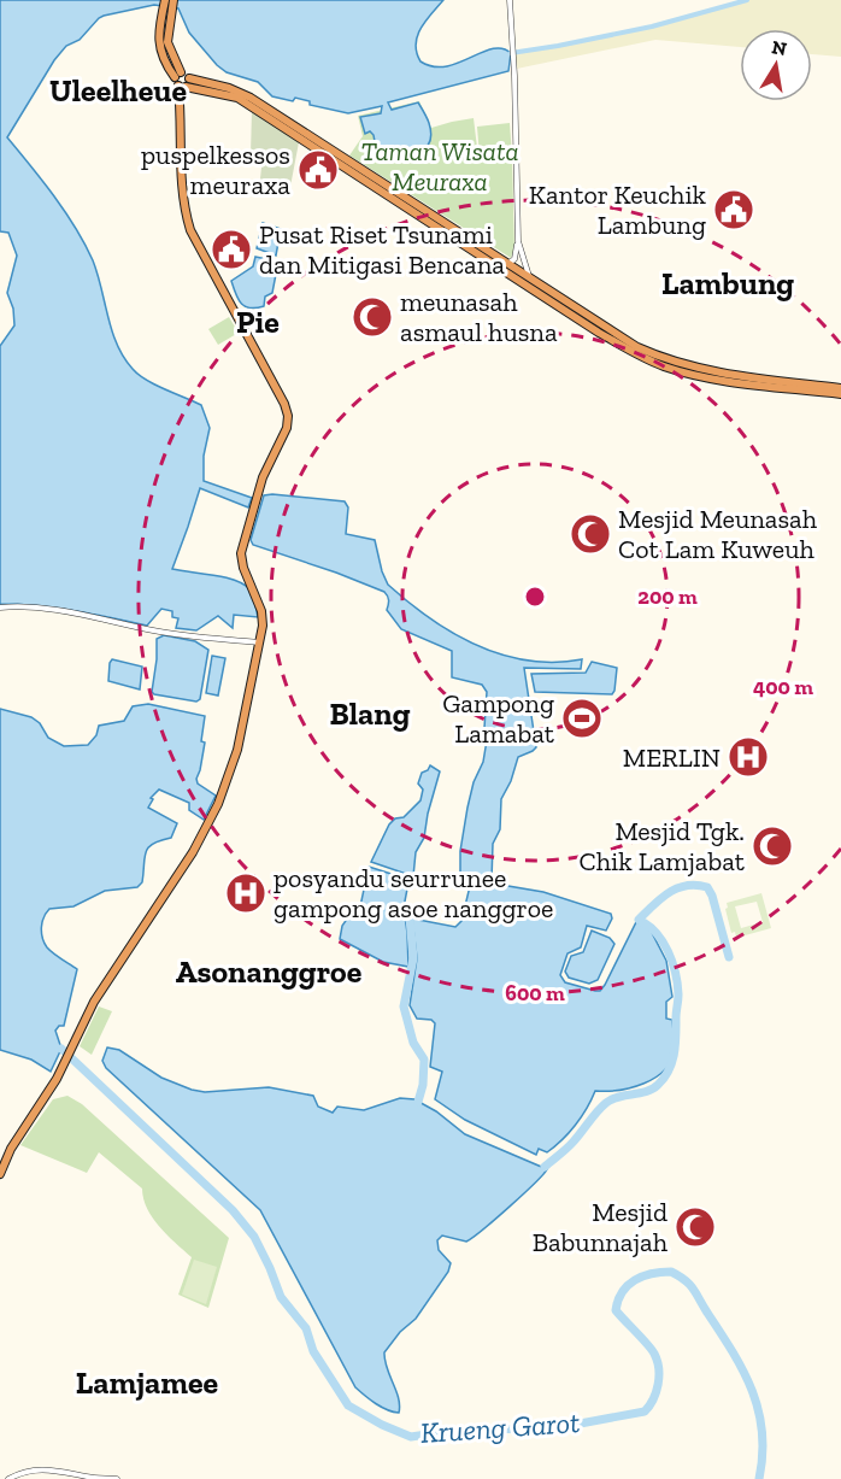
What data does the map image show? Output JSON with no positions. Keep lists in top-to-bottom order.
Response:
{
  "districts": [
    "Uleelheue",
    "Lambung",
    "Pie",
    "Blang",
    "Asonanggroe",
    "Lamjamee"
  ],
  "water": ["Krueng Garot"],
  "parks": ["Taman Wisata Meuraxa"],
  "places": {
    "public building": ["puspelkessos meuraxa", "Kantor Keuchik Lambung", "Pusat Riset Tsunami dan Mitigasi Bencana"],
    "mosque": [
      "meunasah asmaul husna",
      "Mesjid Meunasah Cot Lam Kuweuh",
      "Mesjid Tgk. Chik Lamjabat",
      "Mesjid Babunnajah"
    ],
    "sports": ["Gampong Lamabat"],
    "hospital": ["MERLIN", "posyandu seurrunee gampong asoe nanggroe"]
  },
  "north": "top",
  "rings": ["200 m", "400 m", "600 m"]
}
